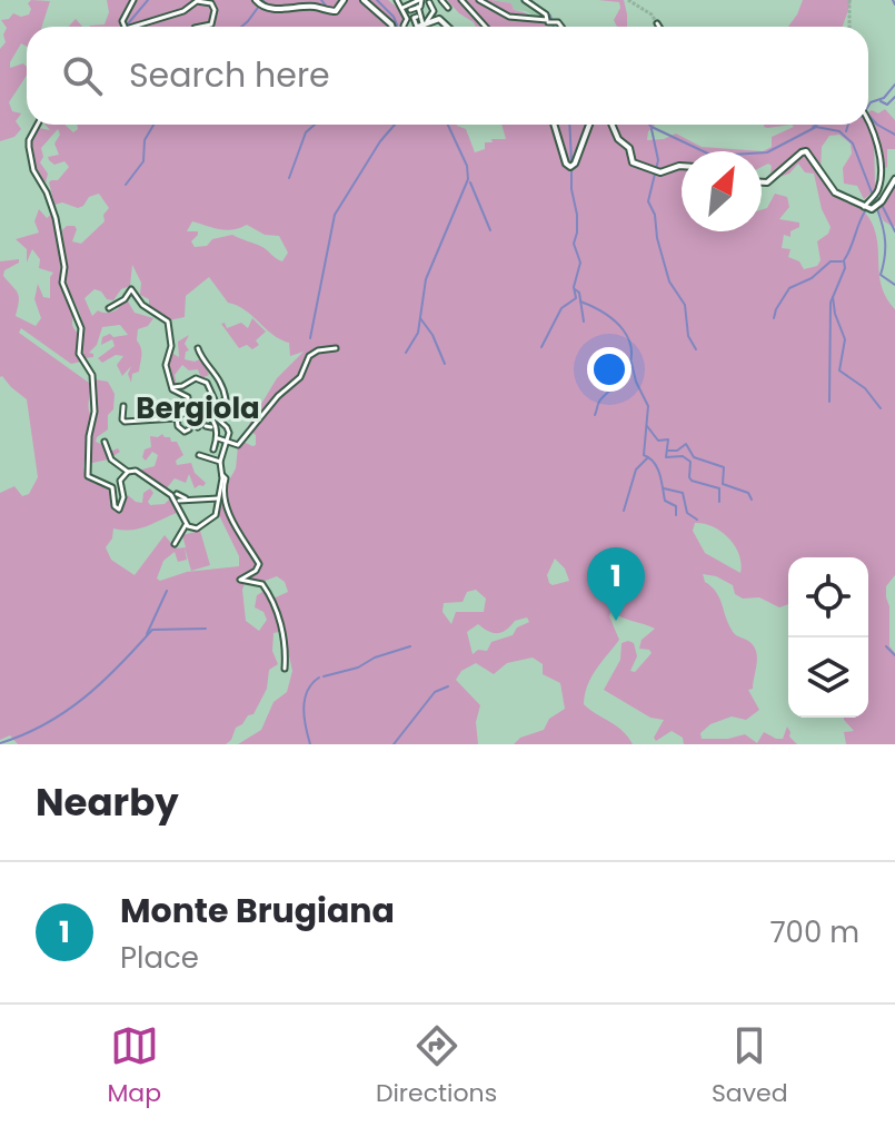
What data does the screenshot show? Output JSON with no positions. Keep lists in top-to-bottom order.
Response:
{
  "districts": ["Bergiola"],
  "north": "top right",
  "page": {
    "search": "Search here",
    "pins": "1",
    "heading": "Nearby",
    "list": [
      {
        "mark": "1",
        "name": "Monte Brugiana",
        "note": "Place",
        "value": "700 m"
      }
    ],
    "nav": ["Map", "Directions", "Saved"]
  }
}
